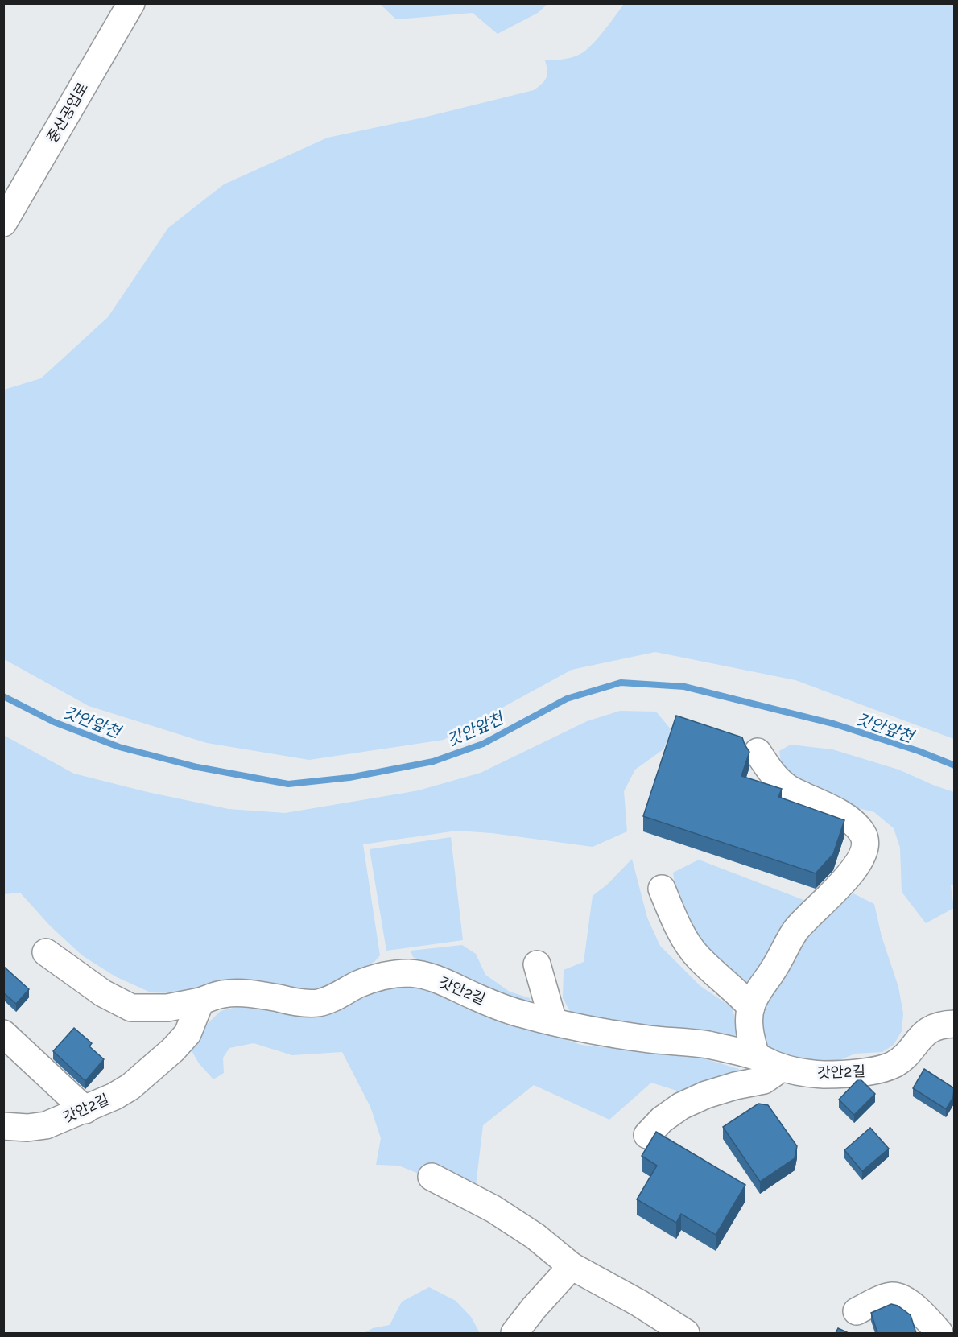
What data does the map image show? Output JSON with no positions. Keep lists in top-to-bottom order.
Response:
{
  "streets": {
    "street": ["중산공업로", "갓안2길"]
  },
  "water": ["갓안앞천"]
}
